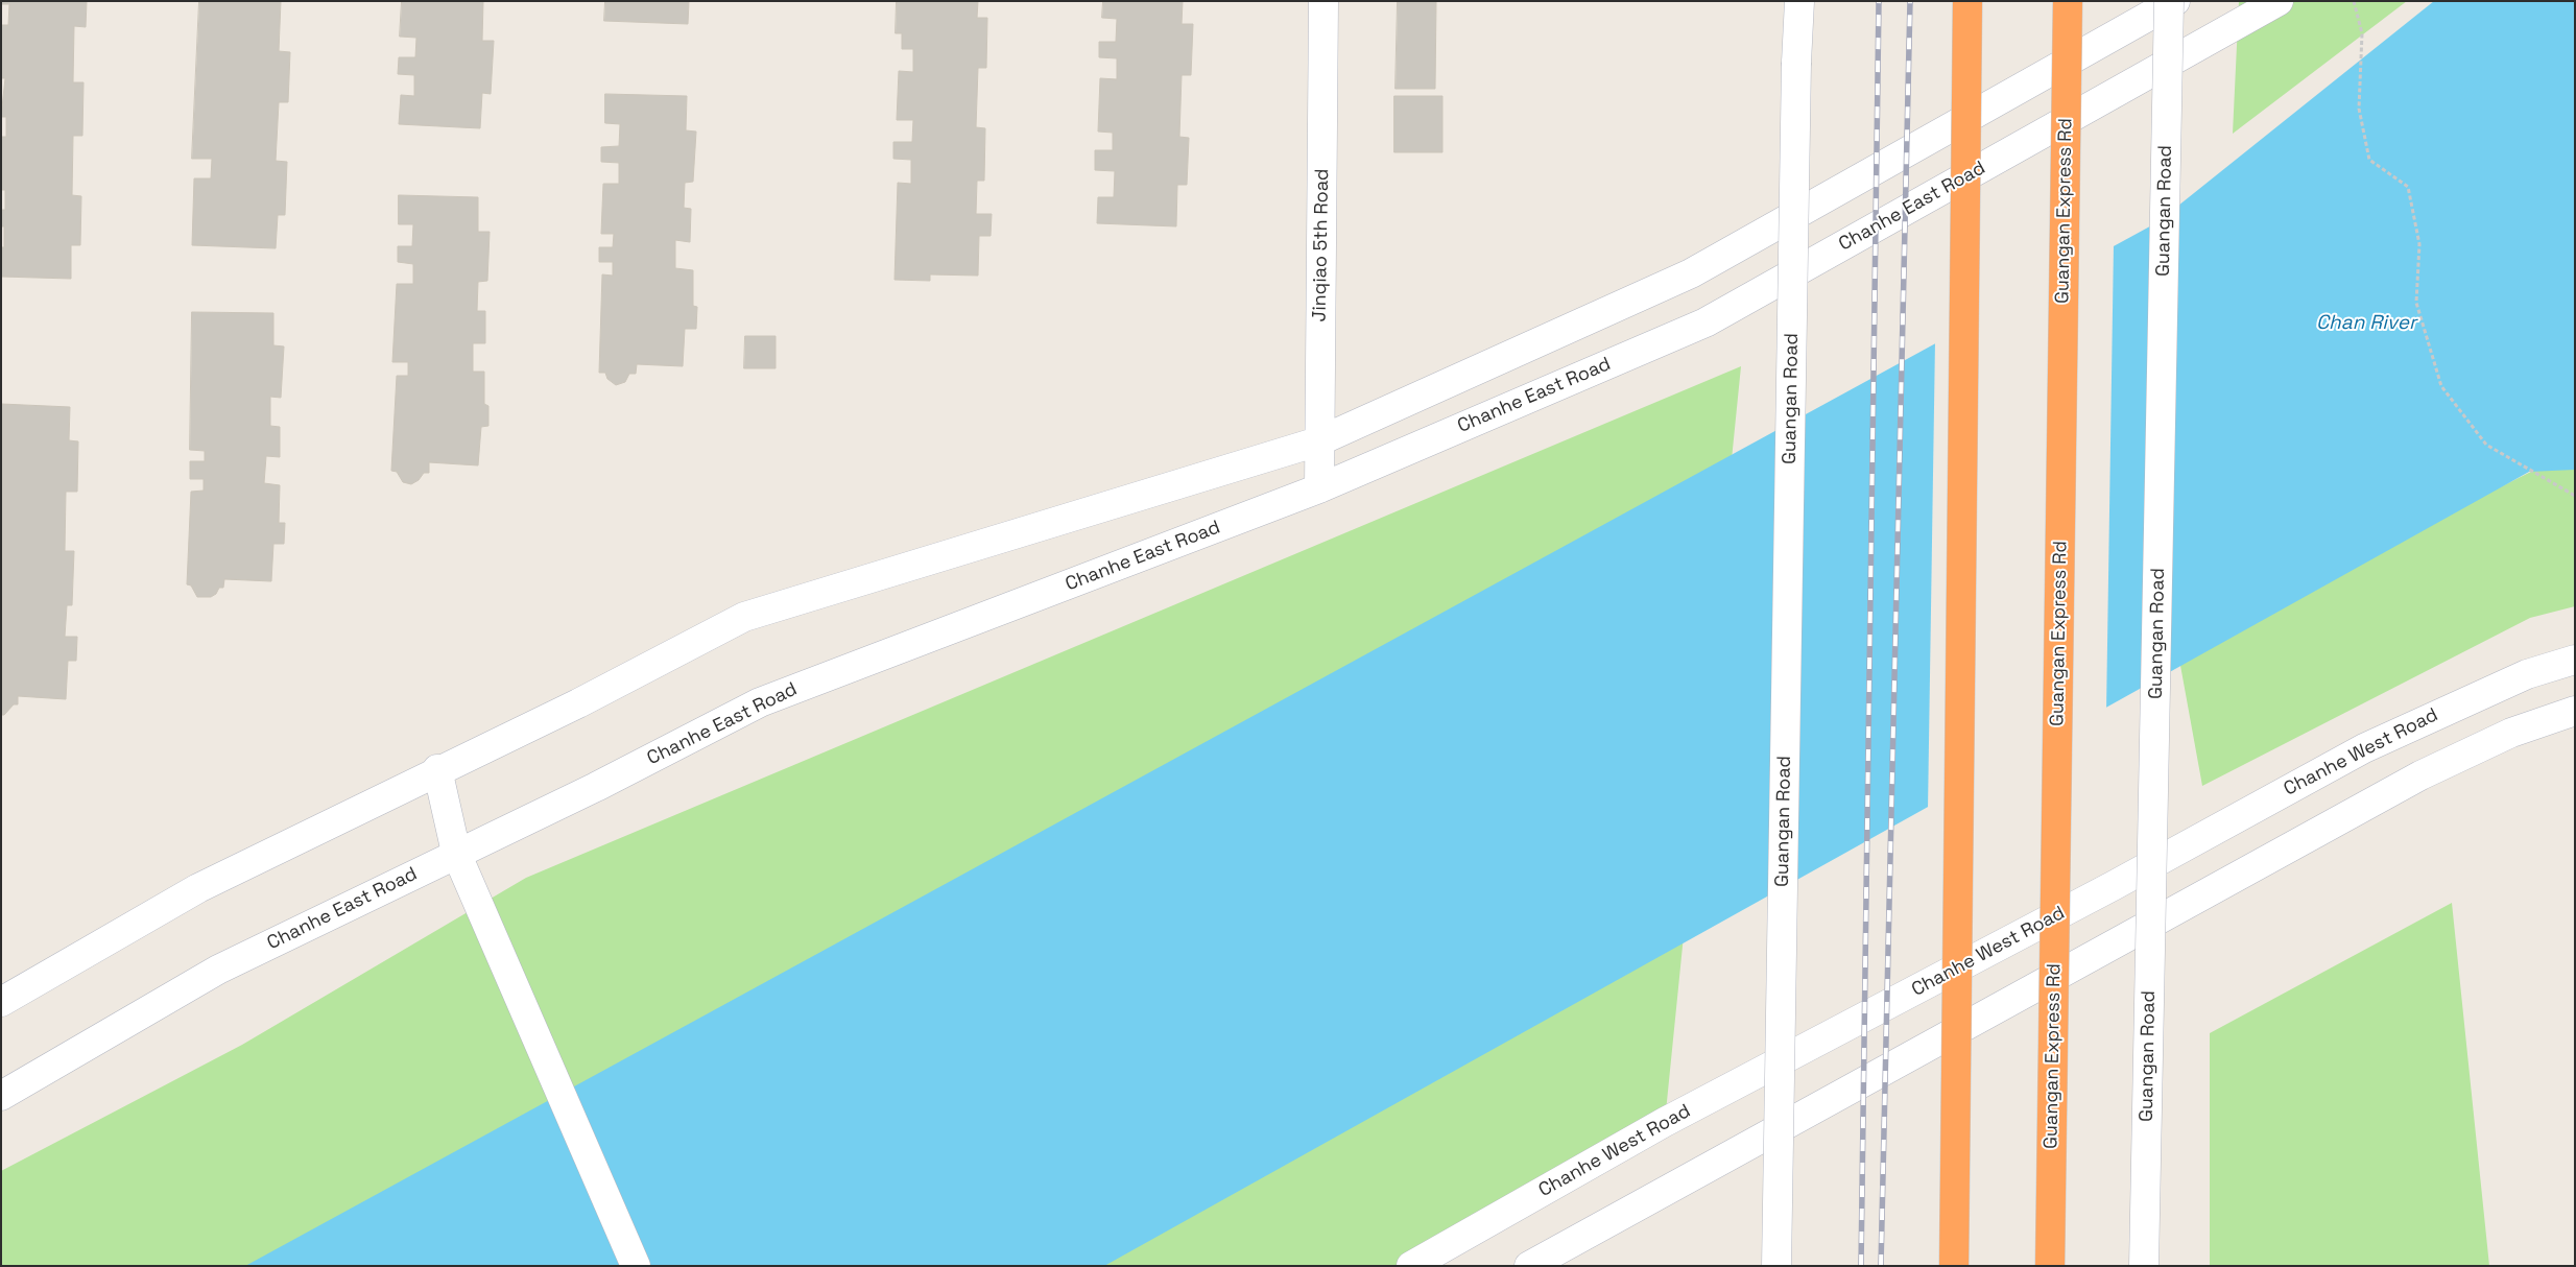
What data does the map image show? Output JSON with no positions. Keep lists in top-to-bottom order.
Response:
{
  "streets": {
    "highway": ["Guangan Express Rd"],
    "main road": [
      "Chanhe East Road",
      "Guangan Road",
      "Jinqiao 5th Road",
      "Chanhe West Road"
    ]
  },
  "crossings": [
    ["Chanhe East Road", "Jinqiao 5th Road"]
  ],
  "water": ["Chan River"]
}
